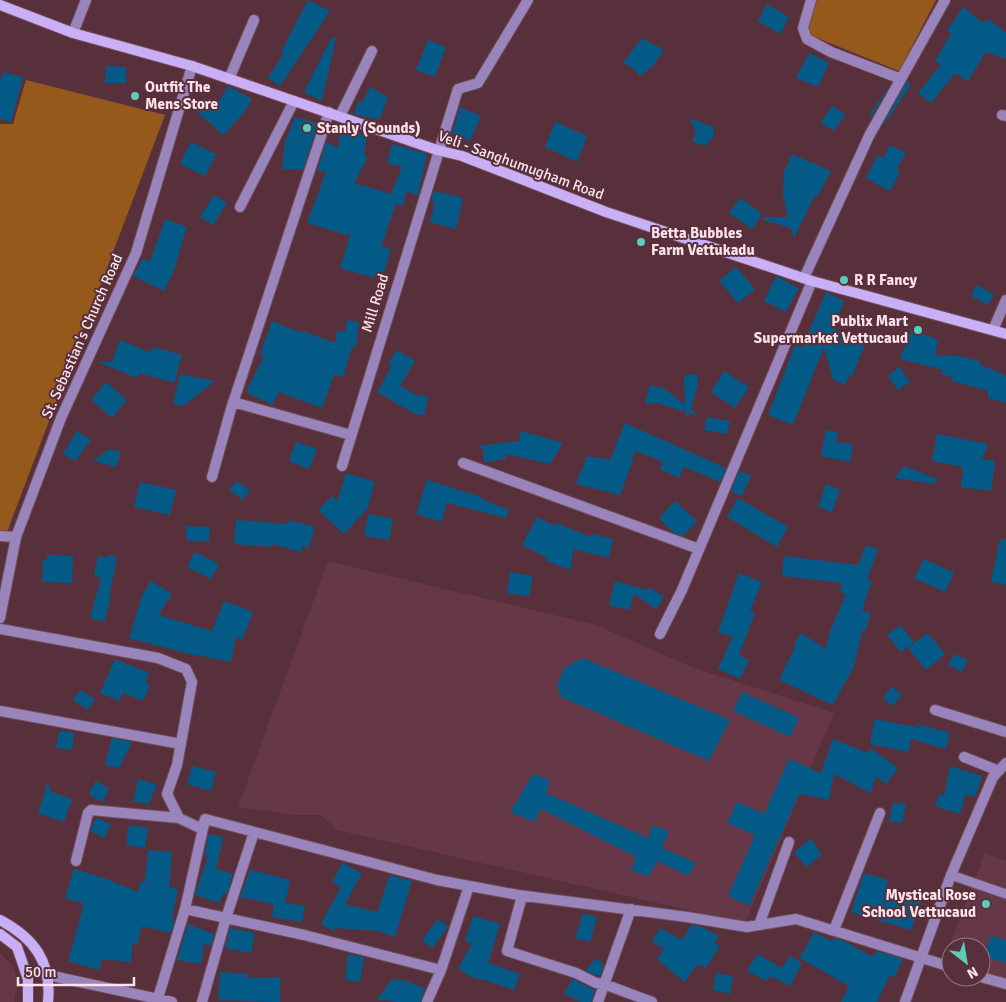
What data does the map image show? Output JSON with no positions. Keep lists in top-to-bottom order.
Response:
{
  "streets": {
    "main road": ["Veli - Sanghumugham Road"],
    "street": ["Mill Road", "St. Sebastian's Church Road"]
  },
  "crossings": [
    ["Veli - Sanghumugham Road", "Mill Road"],
    ["Veli - Sanghumugham Road", "St. Sebastian's Church Road"]
  ],
  "places": [
    "Outfit The Mens Store",
    "Stanly (Sounds)",
    "Betta Bubbles Farm Vettukadu",
    "R R Fancy",
    "Publix Mart Supermarket Vettucaud",
    "Mystical Rose School Vettucaud"
  ],
  "scale_bar": "50 m",
  "north": "bottom right"
}
